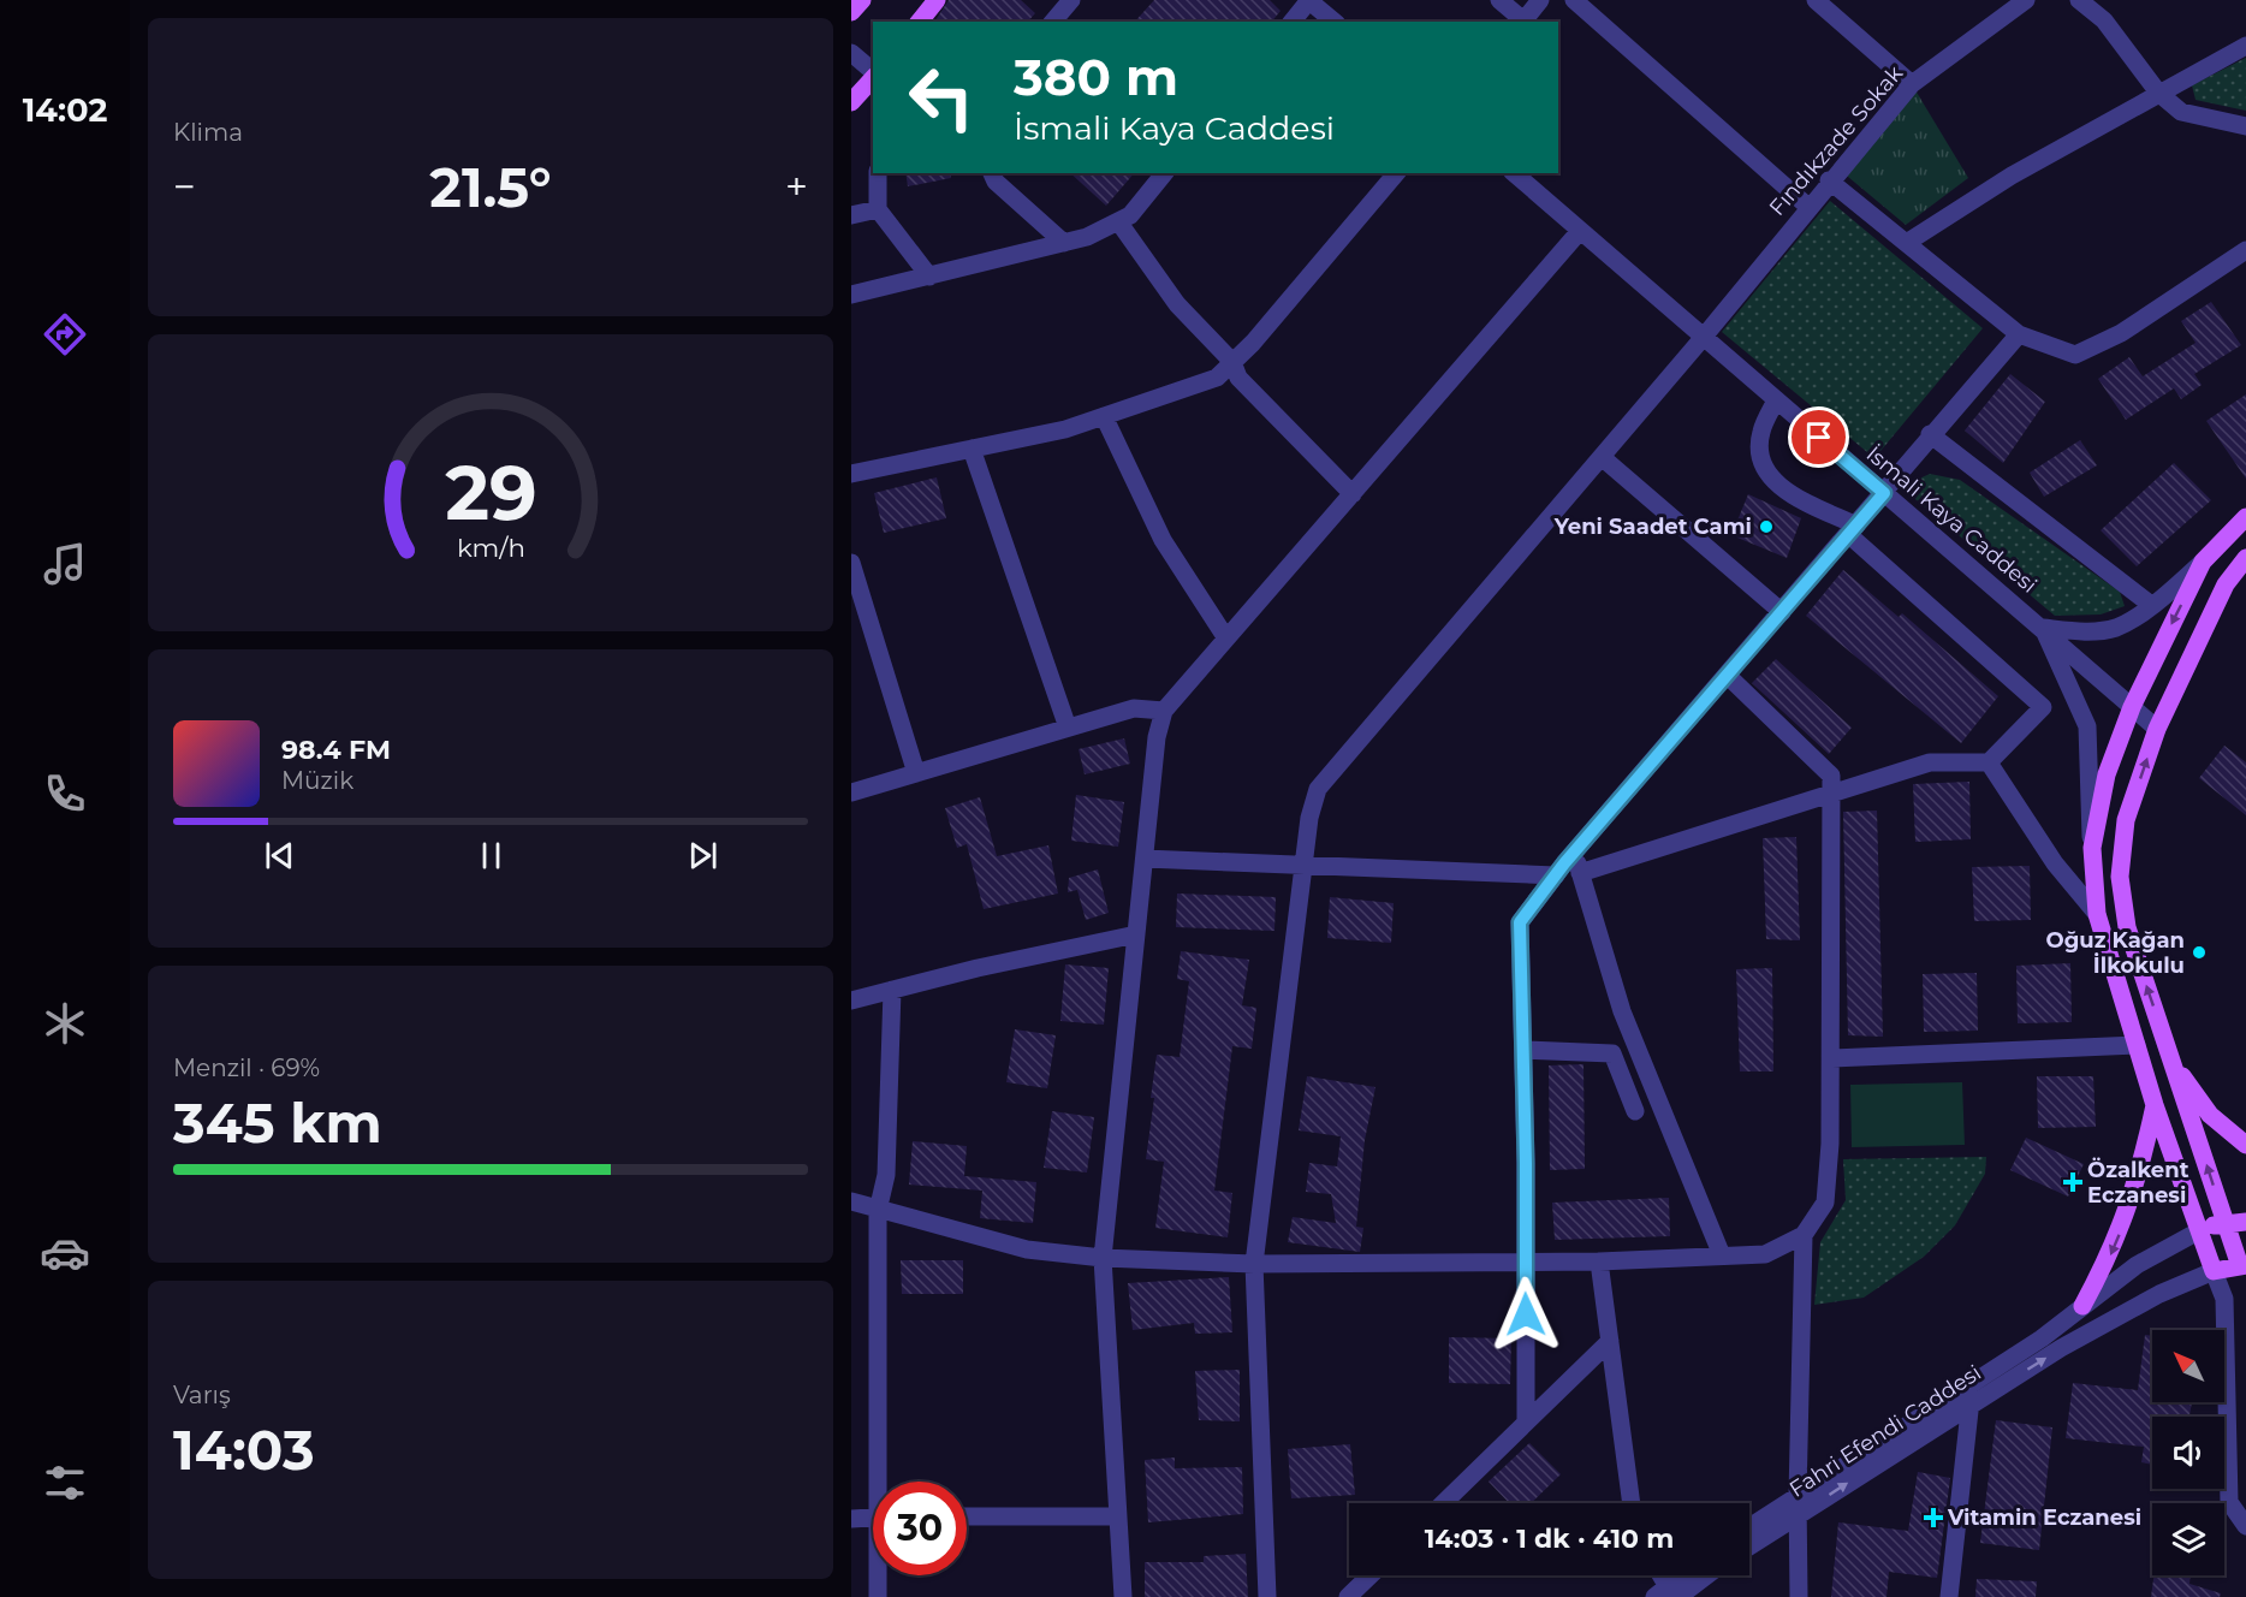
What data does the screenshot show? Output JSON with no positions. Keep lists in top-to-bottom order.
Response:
{
  "streets": {
    "street": ["Fındıkzade Sokak", "İsmali Kaya Caddesi", "Fahri Efendi Caddesi"]
  },
  "crossings": [
    ["Fındıkzade Sokak", "İsmali Kaya Caddesi"]
  ],
  "places": {
    "other": ["Yeni Saadet Cami", "Oğuz Kağan İlkokulu"],
    "health": ["Özalkent Eczanesi", "Vitamin Eczanesi"]
  },
  "north": "top left",
  "page": {
    "tabs": "14:02",
    "tile": [
      "Klima",
      ["Menzil · 69%", "345 km"],
      ["Varış", "14:03"]
    ],
    "turn": ["380 m", "İsmali Kaya Caddesi"],
    "heat": ["−", "21.5°", "+"],
    "song": ["98.4 FM", "Müzik"],
    "limit": "30",
    "trip": "14:03 · 1 dk · 410 m",
    "gauge": ["29", "km/h"]
  }
}
